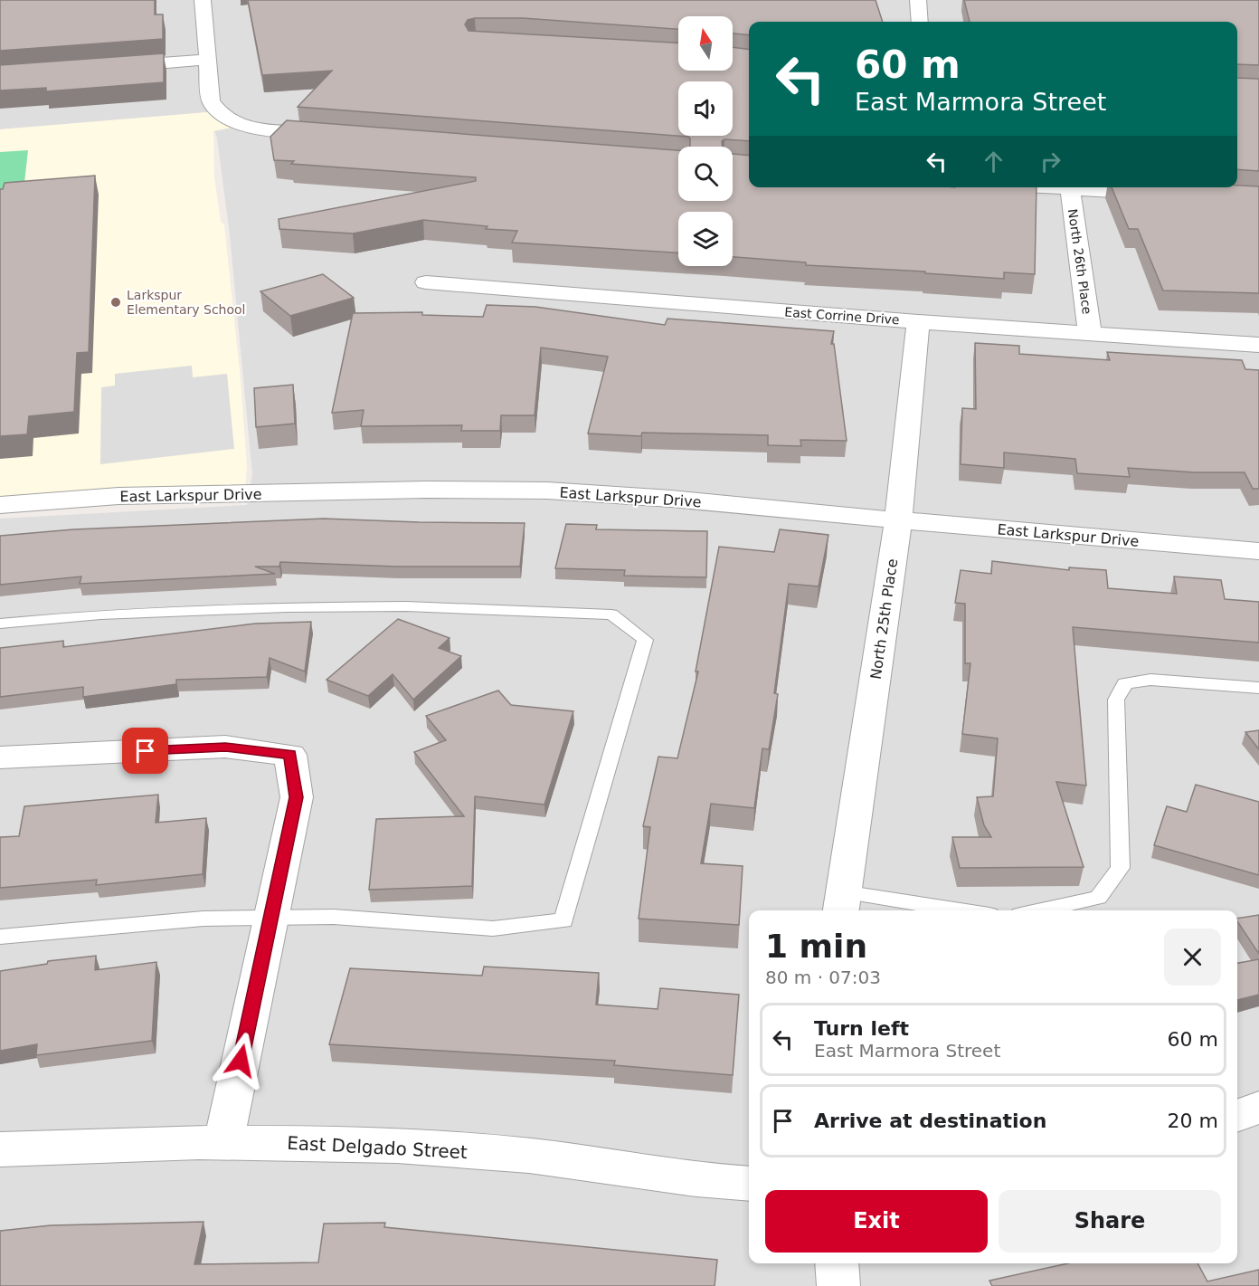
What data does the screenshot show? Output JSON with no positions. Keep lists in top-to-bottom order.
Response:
{
  "streets": {
    "street": [
      "North 26th Place",
      "East Corrine Drive",
      "East Larkspur Drive",
      "North 25th Place",
      "East Delgado Street"
    ]
  },
  "crossings": [
    ["North 26th Place", "East Corrine Drive"],
    ["East Corrine Drive", "North 25th Place"],
    ["East Larkspur Drive", "North 25th Place"]
  ],
  "places": ["Larkspur Elementary School"],
  "north": "top",
  "page": {
    "turn": ["60 m", "East Marmora Street"],
    "heading": ["1 min", "80 m · 07:03"],
    "list": [
      {
        "name": "Turn left",
        "note": "East Marmora Street",
        "value": "60 m"
      },
      {
        "name": "Arrive at destination",
        "value": "20 m"
      }
    ],
    "buttons": ["Exit", "Share"]
  }
}
